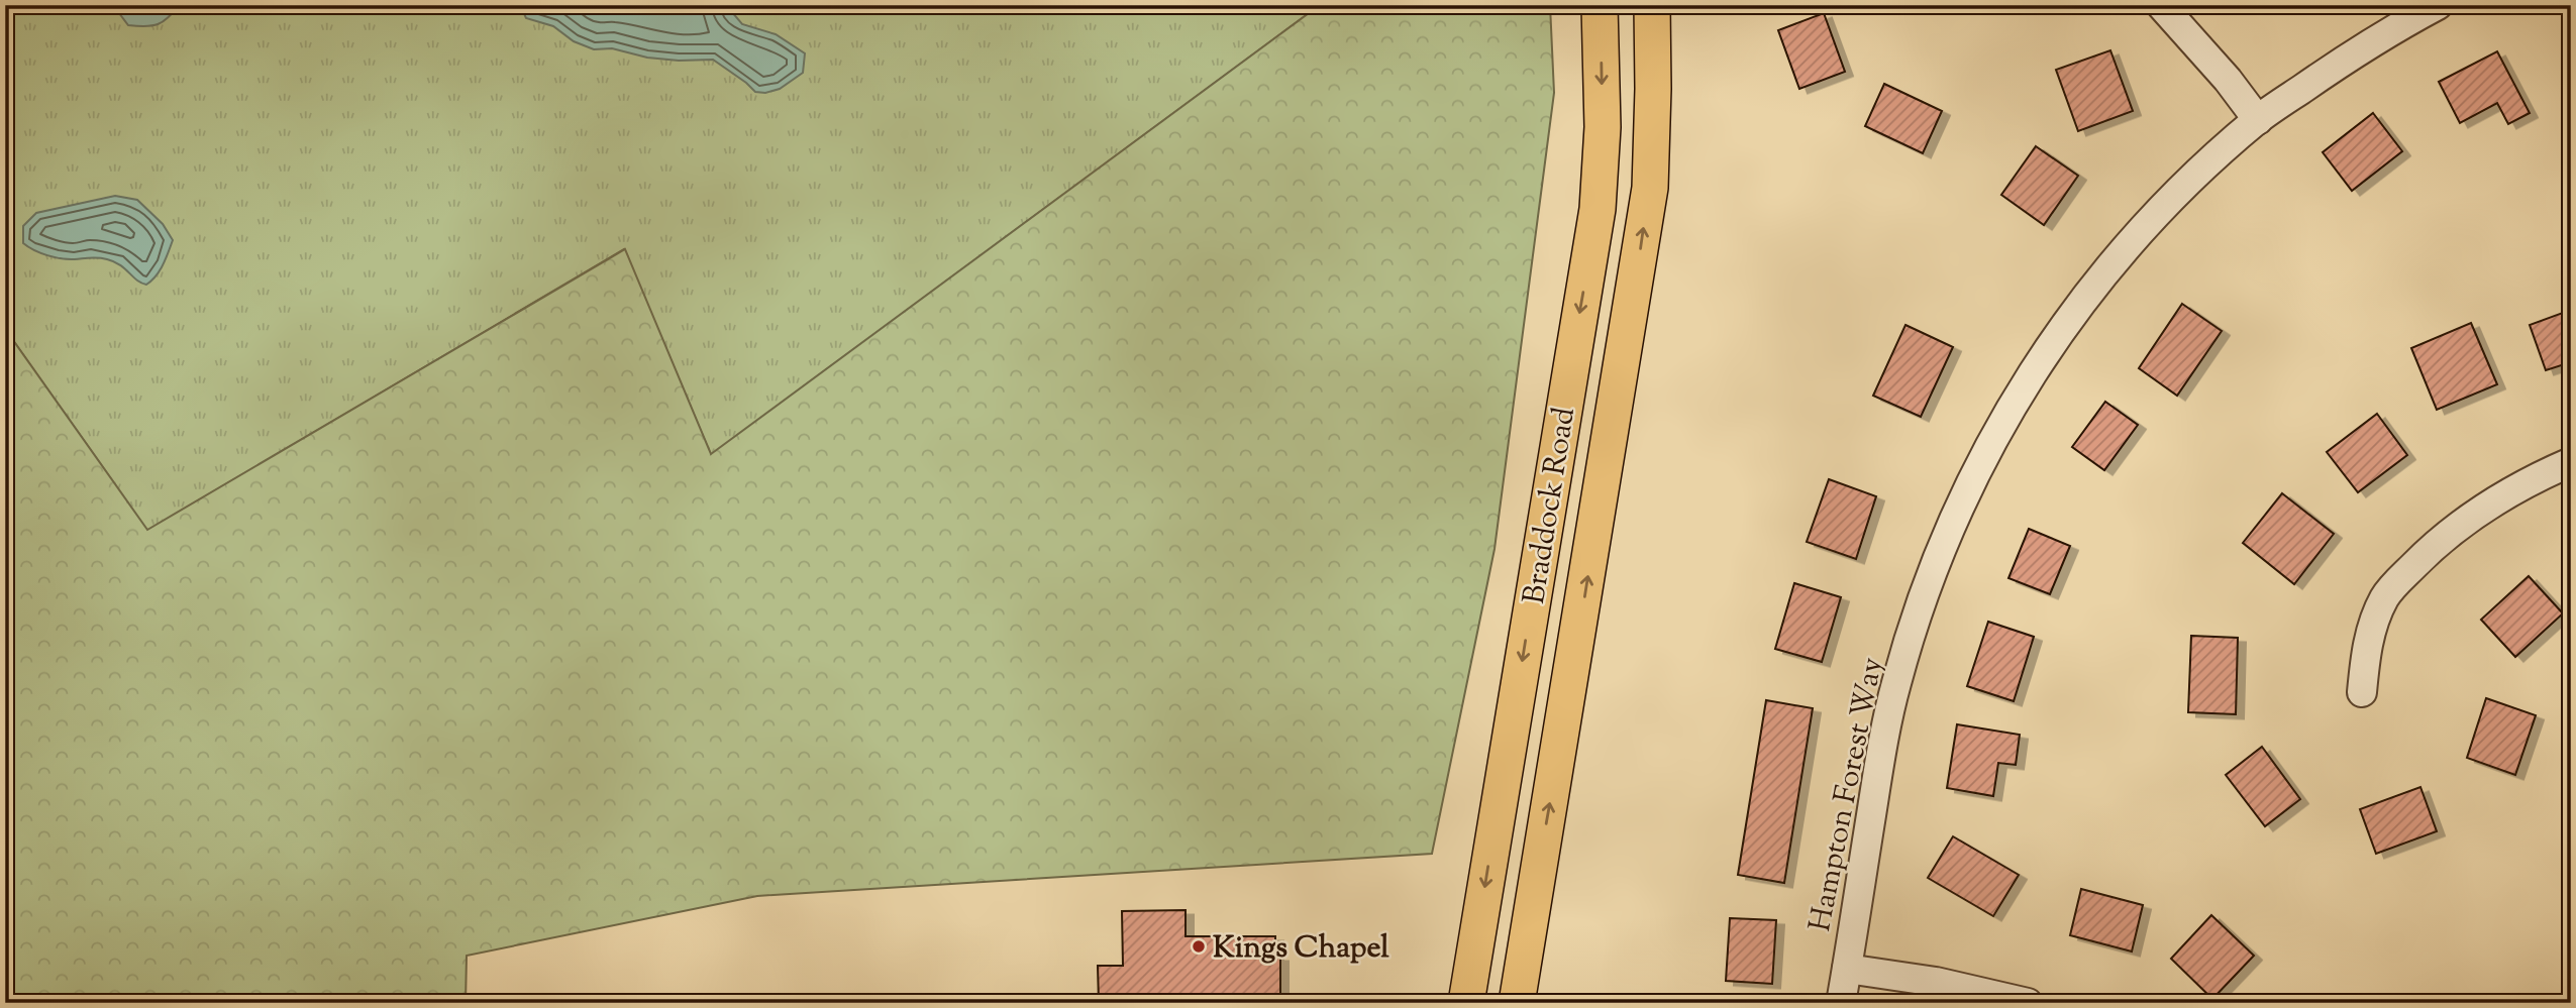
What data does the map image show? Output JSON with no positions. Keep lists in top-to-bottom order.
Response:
{
  "streets": {
    "main road": ["Braddock Road"],
    "street": ["Hampton Forest Way"]
  },
  "places": ["Kings Chapel"]
}
